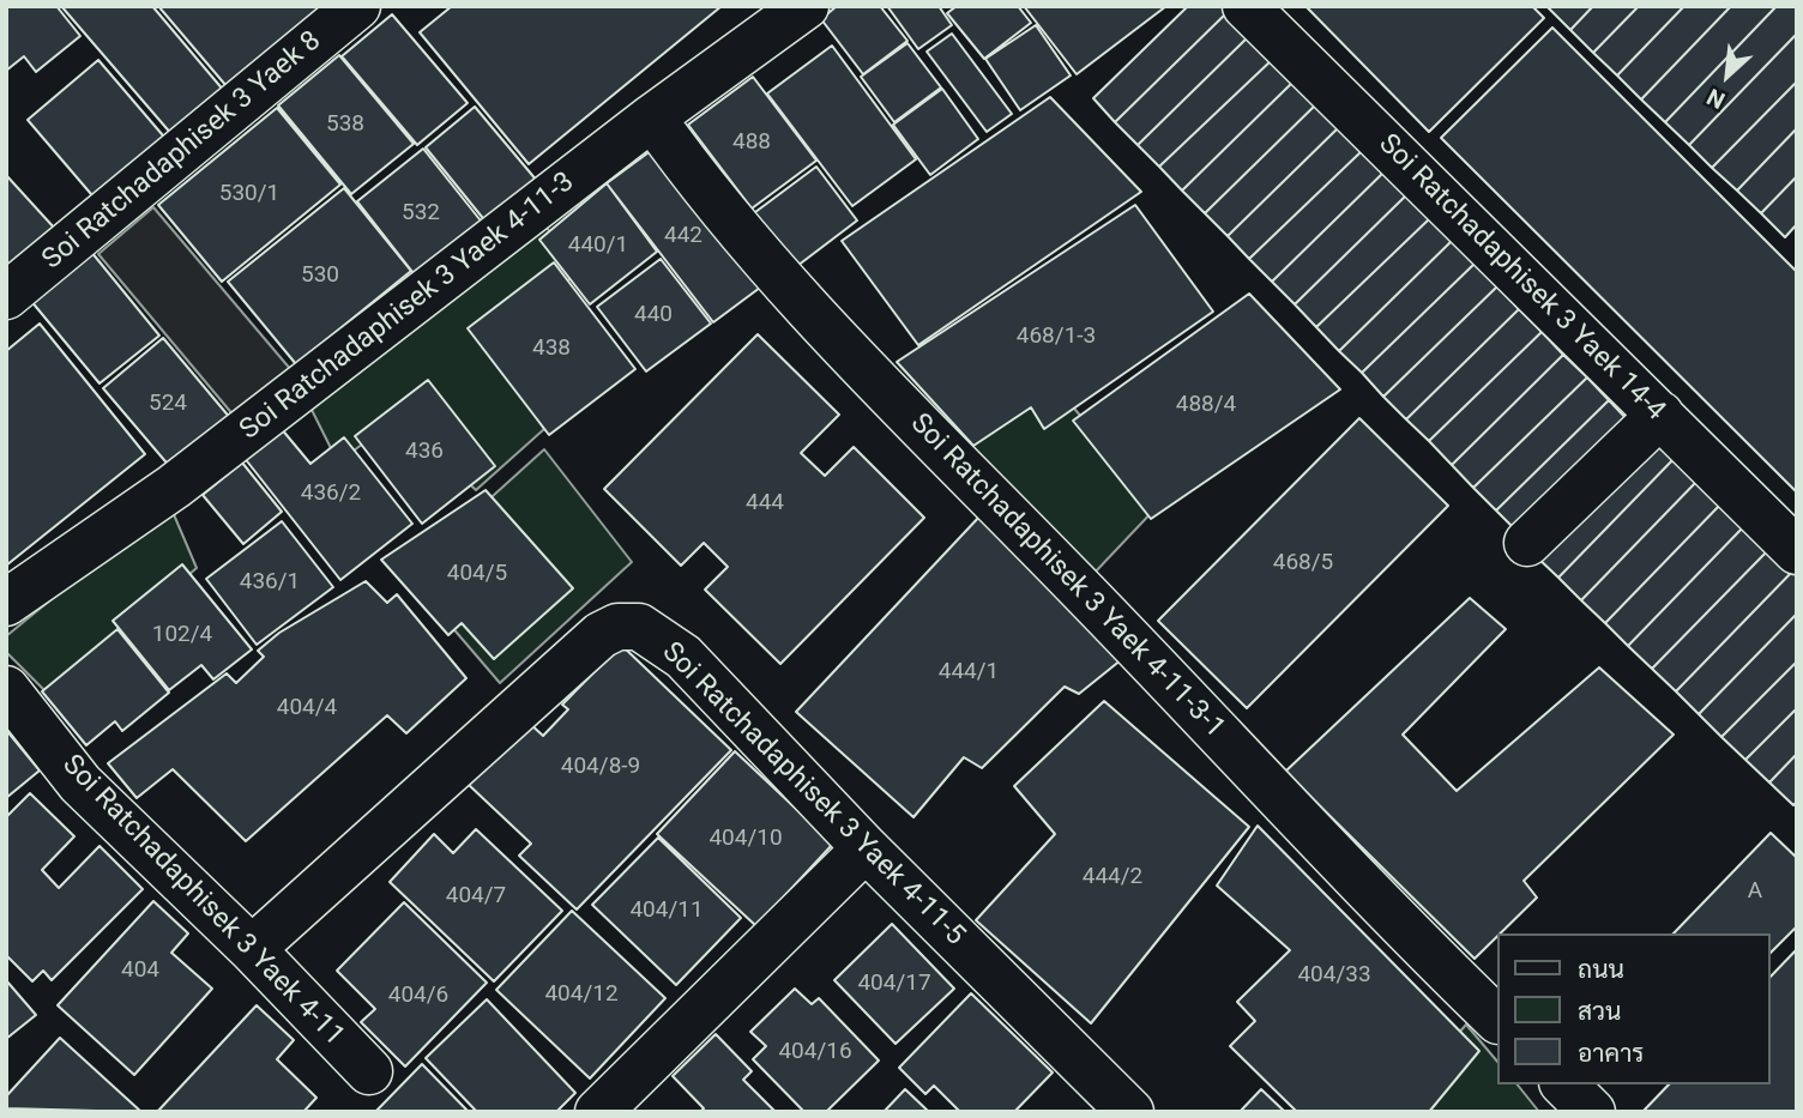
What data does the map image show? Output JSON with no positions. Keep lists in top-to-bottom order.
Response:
{
  "streets": {
    "street": [
      "Soi Ratchadaphisek 3 Yaek 8",
      "Soi Ratchadaphisek 3 Yaek 14-4",
      "Soi Ratchadaphisek 3 Yaek 4-11-3",
      "Soi Ratchadaphisek 3 Yaek 4-11-3-1",
      "Soi Ratchadaphisek 3 Yaek 4-11-5",
      "Soi Ratchadaphisek 3 Yaek 4-11"
    ]
  },
  "crossings": [
    ["Soi Ratchadaphisek 3 Yaek 4-11-3", "Soi Ratchadaphisek 3 Yaek 4-11-3-1"],
    ["Soi Ratchadaphisek 3 Yaek 4-11-5", "Soi Ratchadaphisek 3 Yaek 4-11"]
  ],
  "house_numbers": [
    "538",
    "488",
    "530/1",
    "532",
    "442",
    "440/1",
    "530",
    "440",
    "468/1-3",
    "438",
    "524",
    "488/4",
    "436",
    "436/2",
    "444",
    "468/5",
    "404/5",
    "436/1",
    "102/4",
    "444/1",
    "404/4",
    "404/8-9",
    "404/10",
    "444/2",
    "A",
    "404/7",
    "404/11",
    "404",
    "404/33",
    "404/17",
    "404/12",
    "404/6",
    "404/16"
  ],
  "legend": ["ถนน", "สวน", "อาคาร"],
  "north": "bottom left"
}
